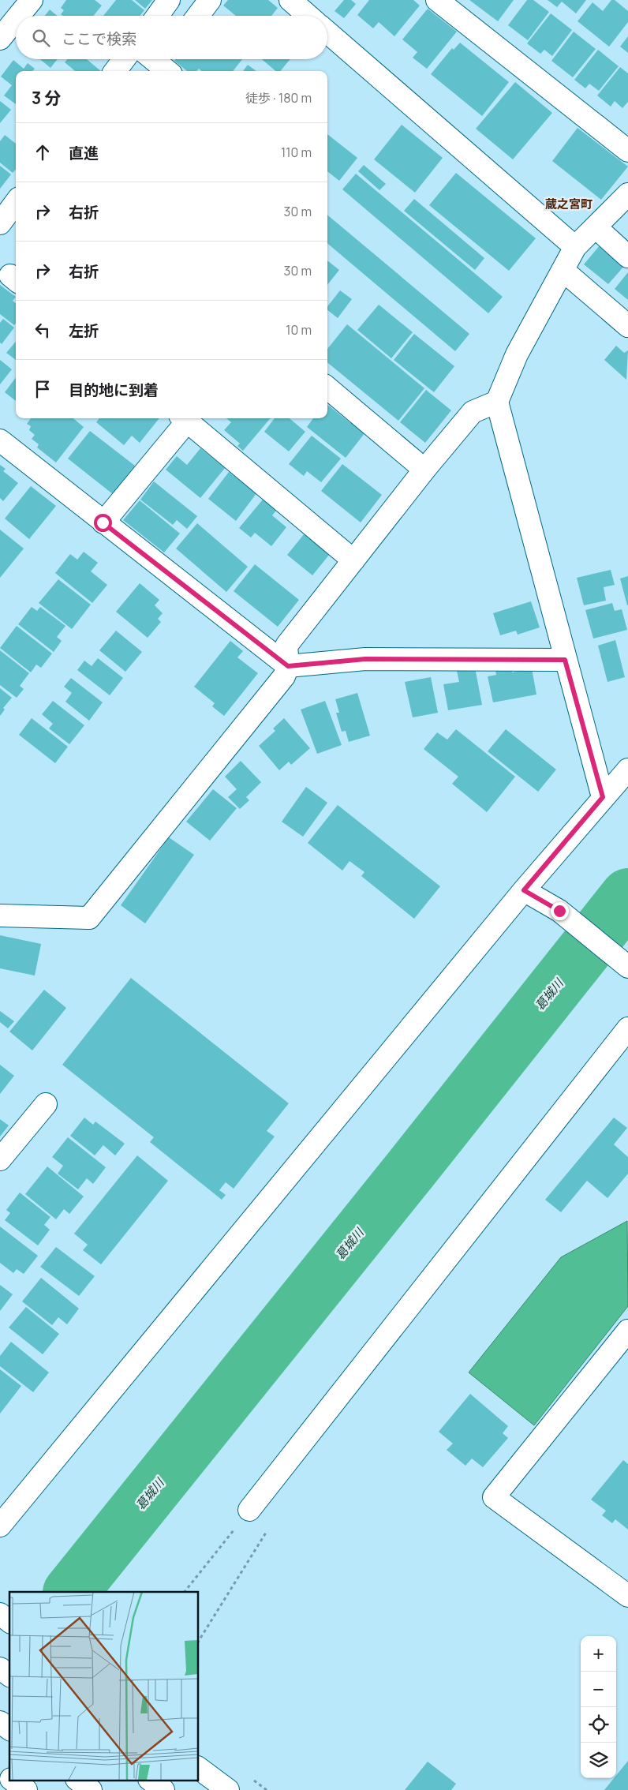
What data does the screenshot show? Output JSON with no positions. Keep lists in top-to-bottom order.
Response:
{
  "districts": ["蔵之宮町"],
  "water": ["葛城川"],
  "page": {
    "search": "ここで検索",
    "heading": ["3 分", "徒歩 · 180 m"],
    "list": [
      ["直進", "110 m"],
      ["右折", "30 m"],
      ["右折", "30 m"],
      ["左折", "10 m"],
      "目的地に到着"
    ],
    "map_buttons": ["+", "−"]
  }
}
